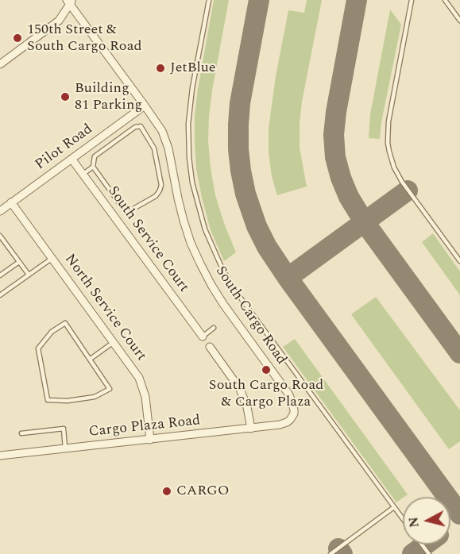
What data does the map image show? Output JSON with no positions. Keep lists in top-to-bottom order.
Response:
{
  "streets": {
    "street": [
      "Pilot Road",
      "South Service Court",
      "North Service Court",
      "South Cargo Road",
      "Cargo Plaza Road"
    ]
  },
  "crossings": [
    ["Pilot Road", "South Service Court"],
    ["Pilot Road", "North Service Court"],
    ["Pilot Road", "South Cargo Road"],
    ["North Service Court", "Cargo Plaza Road"],
    ["South Cargo Road", "Cargo Plaza Road"]
  ],
  "places": [
    "150th Street & South Cargo Road",
    "JetBlue",
    "Building 81 Parking",
    "South Cargo Road & Cargo Plaza",
    "CARGO"
  ],
  "north": "left"
}
